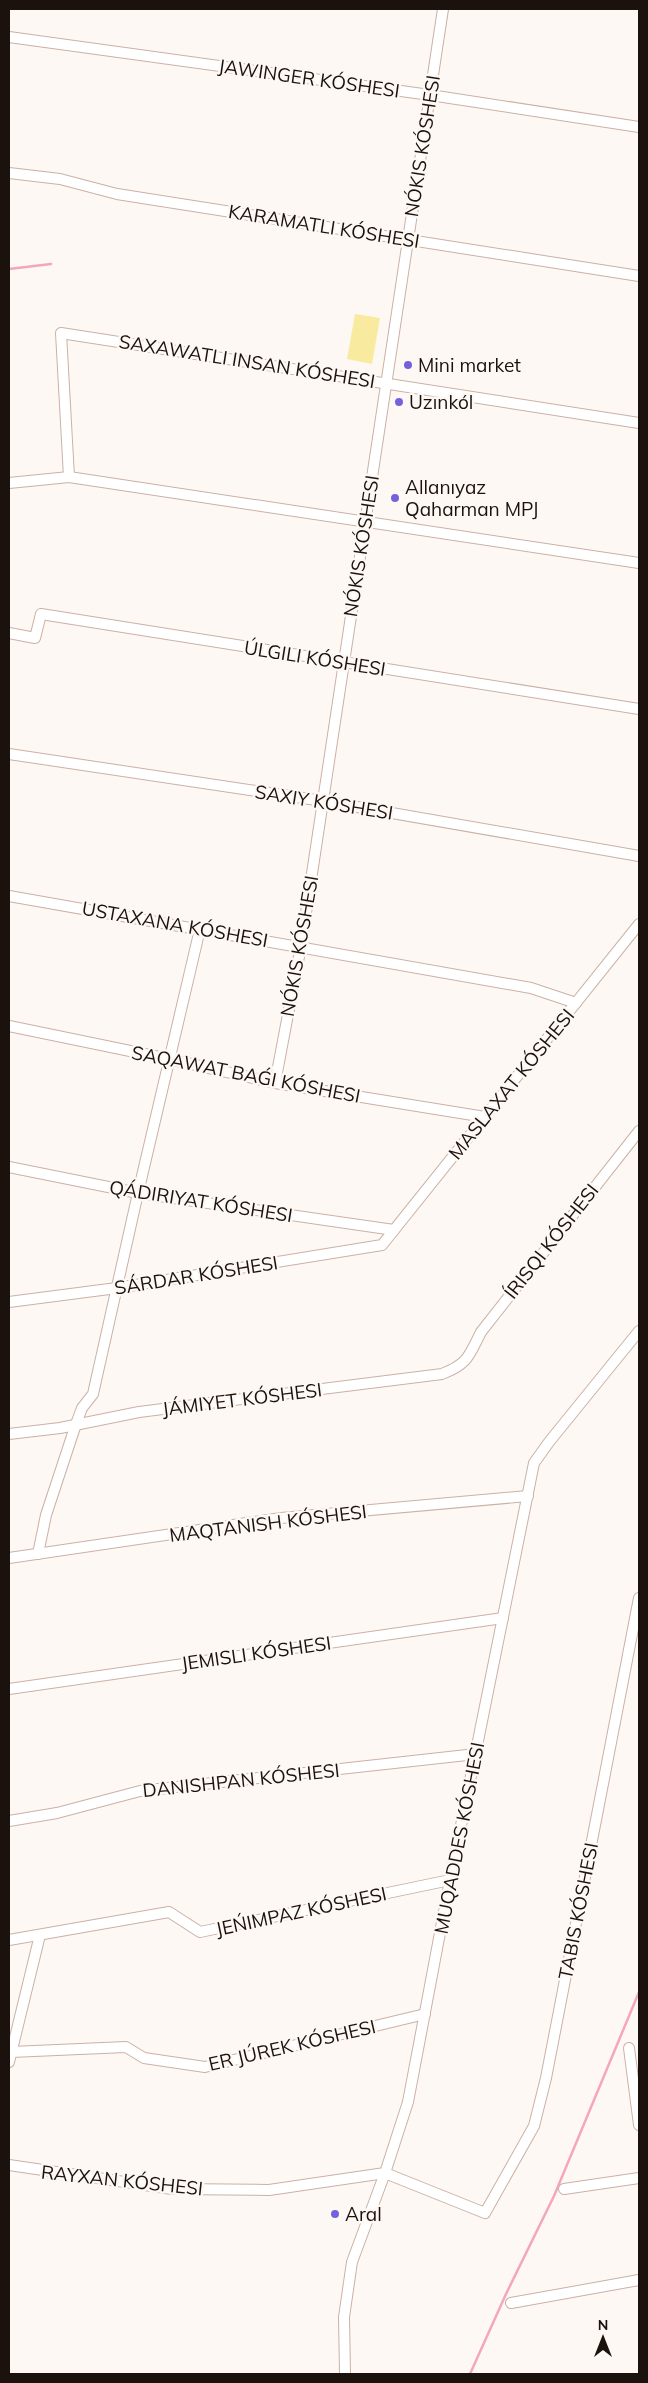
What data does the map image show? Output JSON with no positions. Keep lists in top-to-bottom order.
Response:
{
  "streets": {
    "street": [
      "NÓKIS KÓSHESI",
      "ÚLGILI KÓSHESI",
      "USTAXANA KÓSHESI",
      "MASLAXAT KÓSHESI",
      "QÁDIRIYAT KÓSHESI",
      "SÁRDAR KÓSHESI",
      "JÁMIYET KÓSHESI",
      "JEMISLI KÓSHESI",
      "MUQADDES KÓSHESI",
      "JEŃIMPAZ KÓSHESI",
      "ER JÚREK KÓSHESI",
      "RAYXAN KÓSHESI"
    ]
  },
  "crossings": [
    ["NÓKIS KÓSHESI", "ÚLGILI KÓSHESI"],
    ["NÓKIS KÓSHESI", "USTAXANA KÓSHESI"],
    ["USTAXANA KÓSHESI", "MASLAXAT KÓSHESI"],
    ["MASLAXAT KÓSHESI", "QÁDIRIYAT KÓSHESI"],
    ["MASLAXAT KÓSHESI", "SÁRDAR KÓSHESI"],
    ["JEMISLI KÓSHESI", "MUQADDES KÓSHESI"],
    ["MUQADDES KÓSHESI", "JEŃIMPAZ KÓSHESI"],
    ["MUQADDES KÓSHESI", "ER JÚREK KÓSHESI"],
    ["MUQADDES KÓSHESI", "RAYXAN KÓSHESI"]
  ],
  "places": [
    "Mini market",
    "Uzınkól",
    "Allanıyaz Qaharman MPJ",
    "Aral"
  ],
  "north": "top"
}
